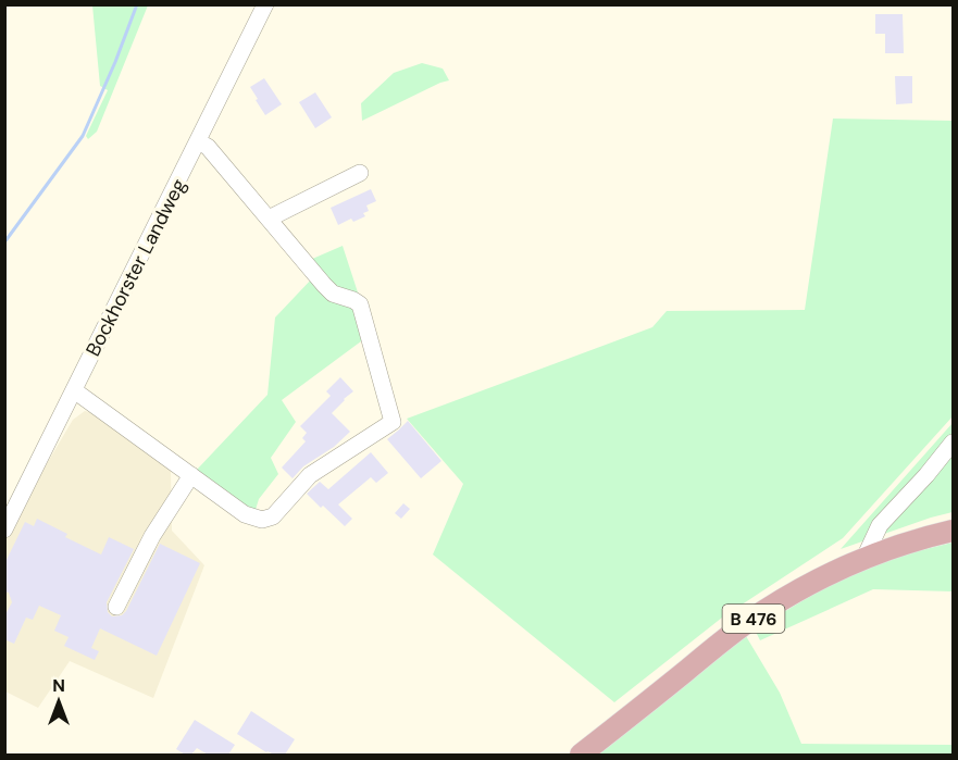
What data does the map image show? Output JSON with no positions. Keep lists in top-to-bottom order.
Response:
{
  "streets": {
    "main road": ["B 476"],
    "street": ["Bockhorster Landweg"]
  },
  "north": "top"
}
